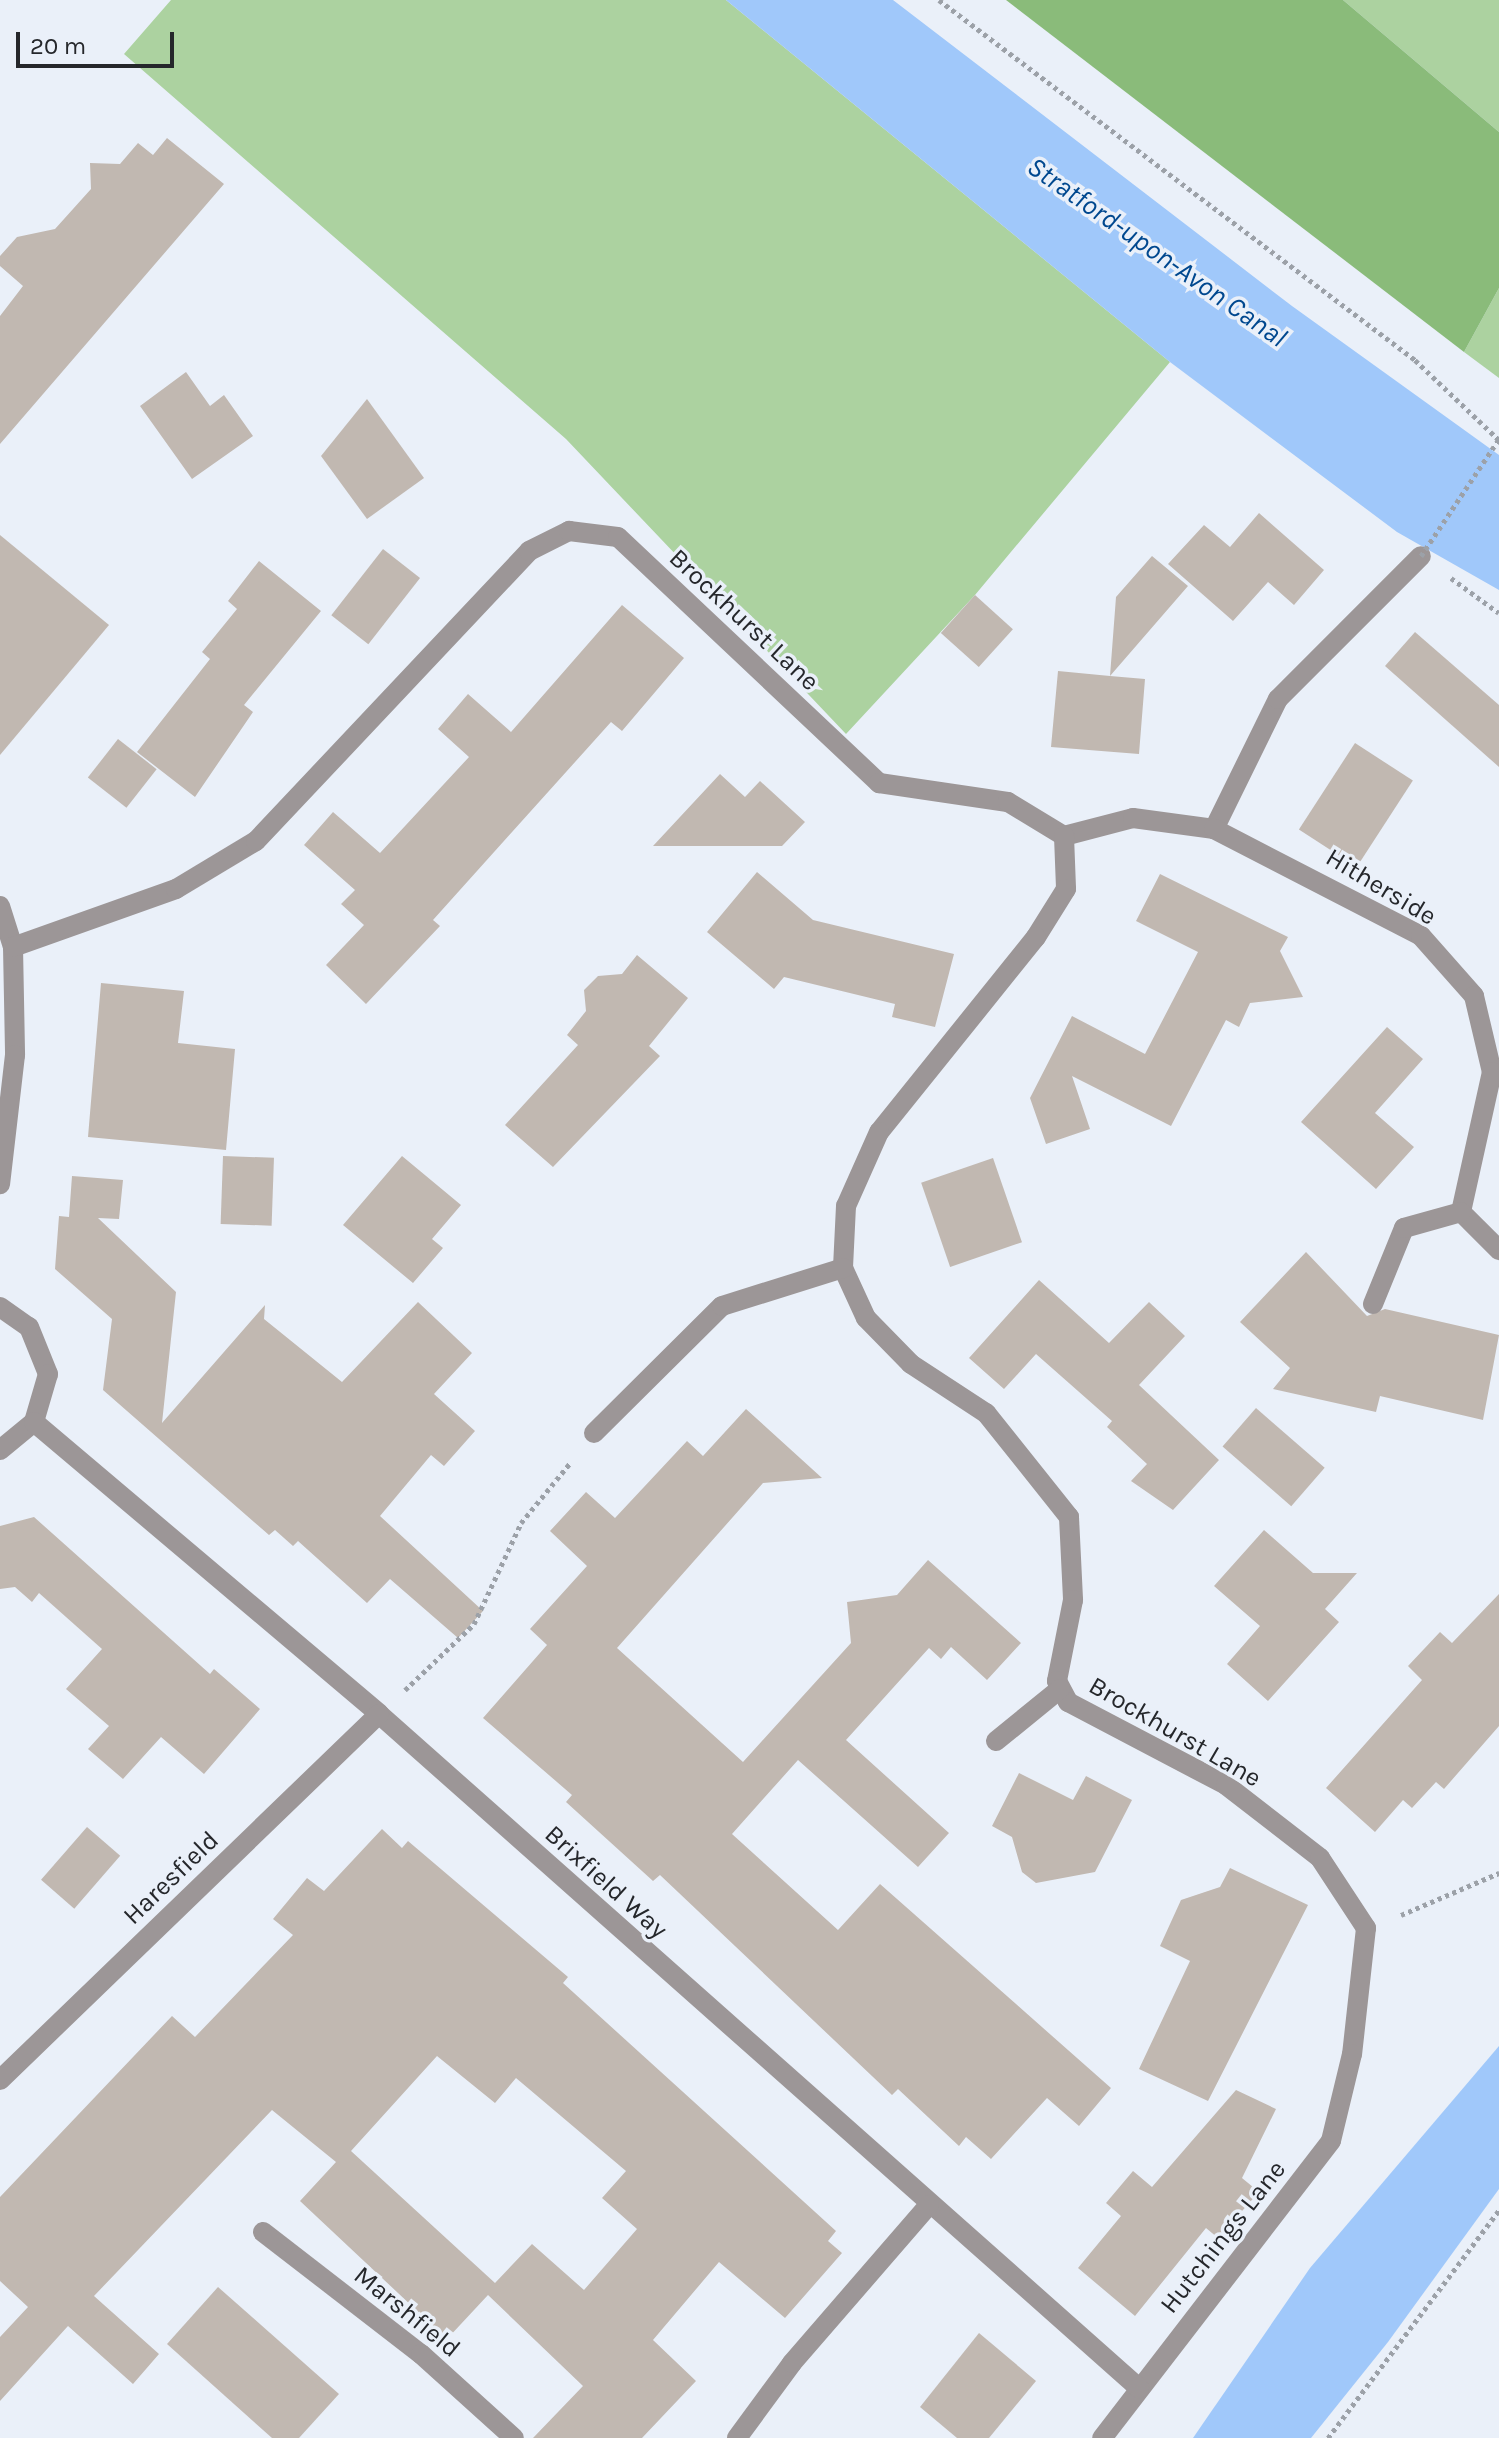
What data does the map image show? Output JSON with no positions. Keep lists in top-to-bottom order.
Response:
{
  "streets": {
    "street": [
      "Brockhurst Lane",
      "Hitherside",
      "Haresfield",
      "Brixfield Way",
      "Hutchings Lane",
      "Marshfield"
    ]
  },
  "crossings": [
    ["Brockhurst Lane", "Hitherside"],
    ["Brockhurst Lane", "Hutchings Lane"],
    ["Haresfield", "Brixfield Way"],
    ["Brixfield Way", "Hutchings Lane"]
  ],
  "water": ["Stratford-upon-Avon Canal"],
  "scale_bar": "20 m"
}
